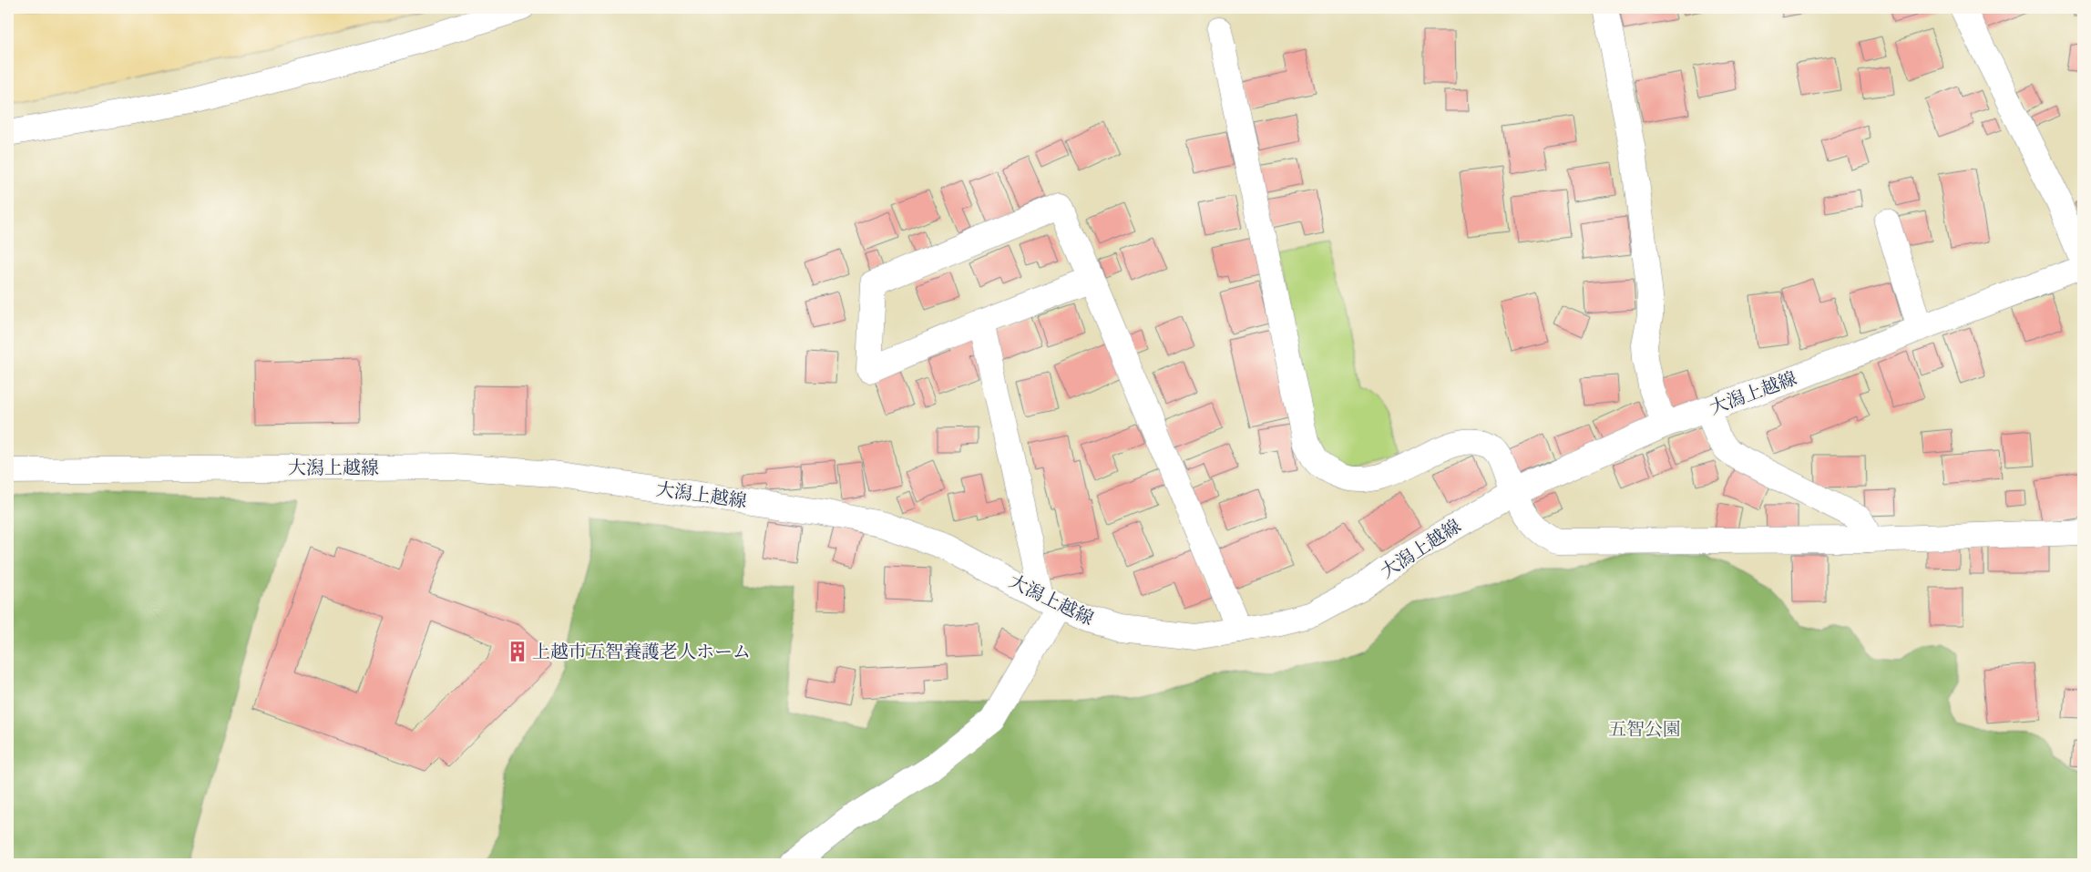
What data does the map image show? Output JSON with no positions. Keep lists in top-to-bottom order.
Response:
{
  "streets": {
    "street": ["大潟上越線"]
  },
  "parks": ["五智公園"],
  "places": {
    "building": ["上越市五智養護老人ホーム"]
  }
}
